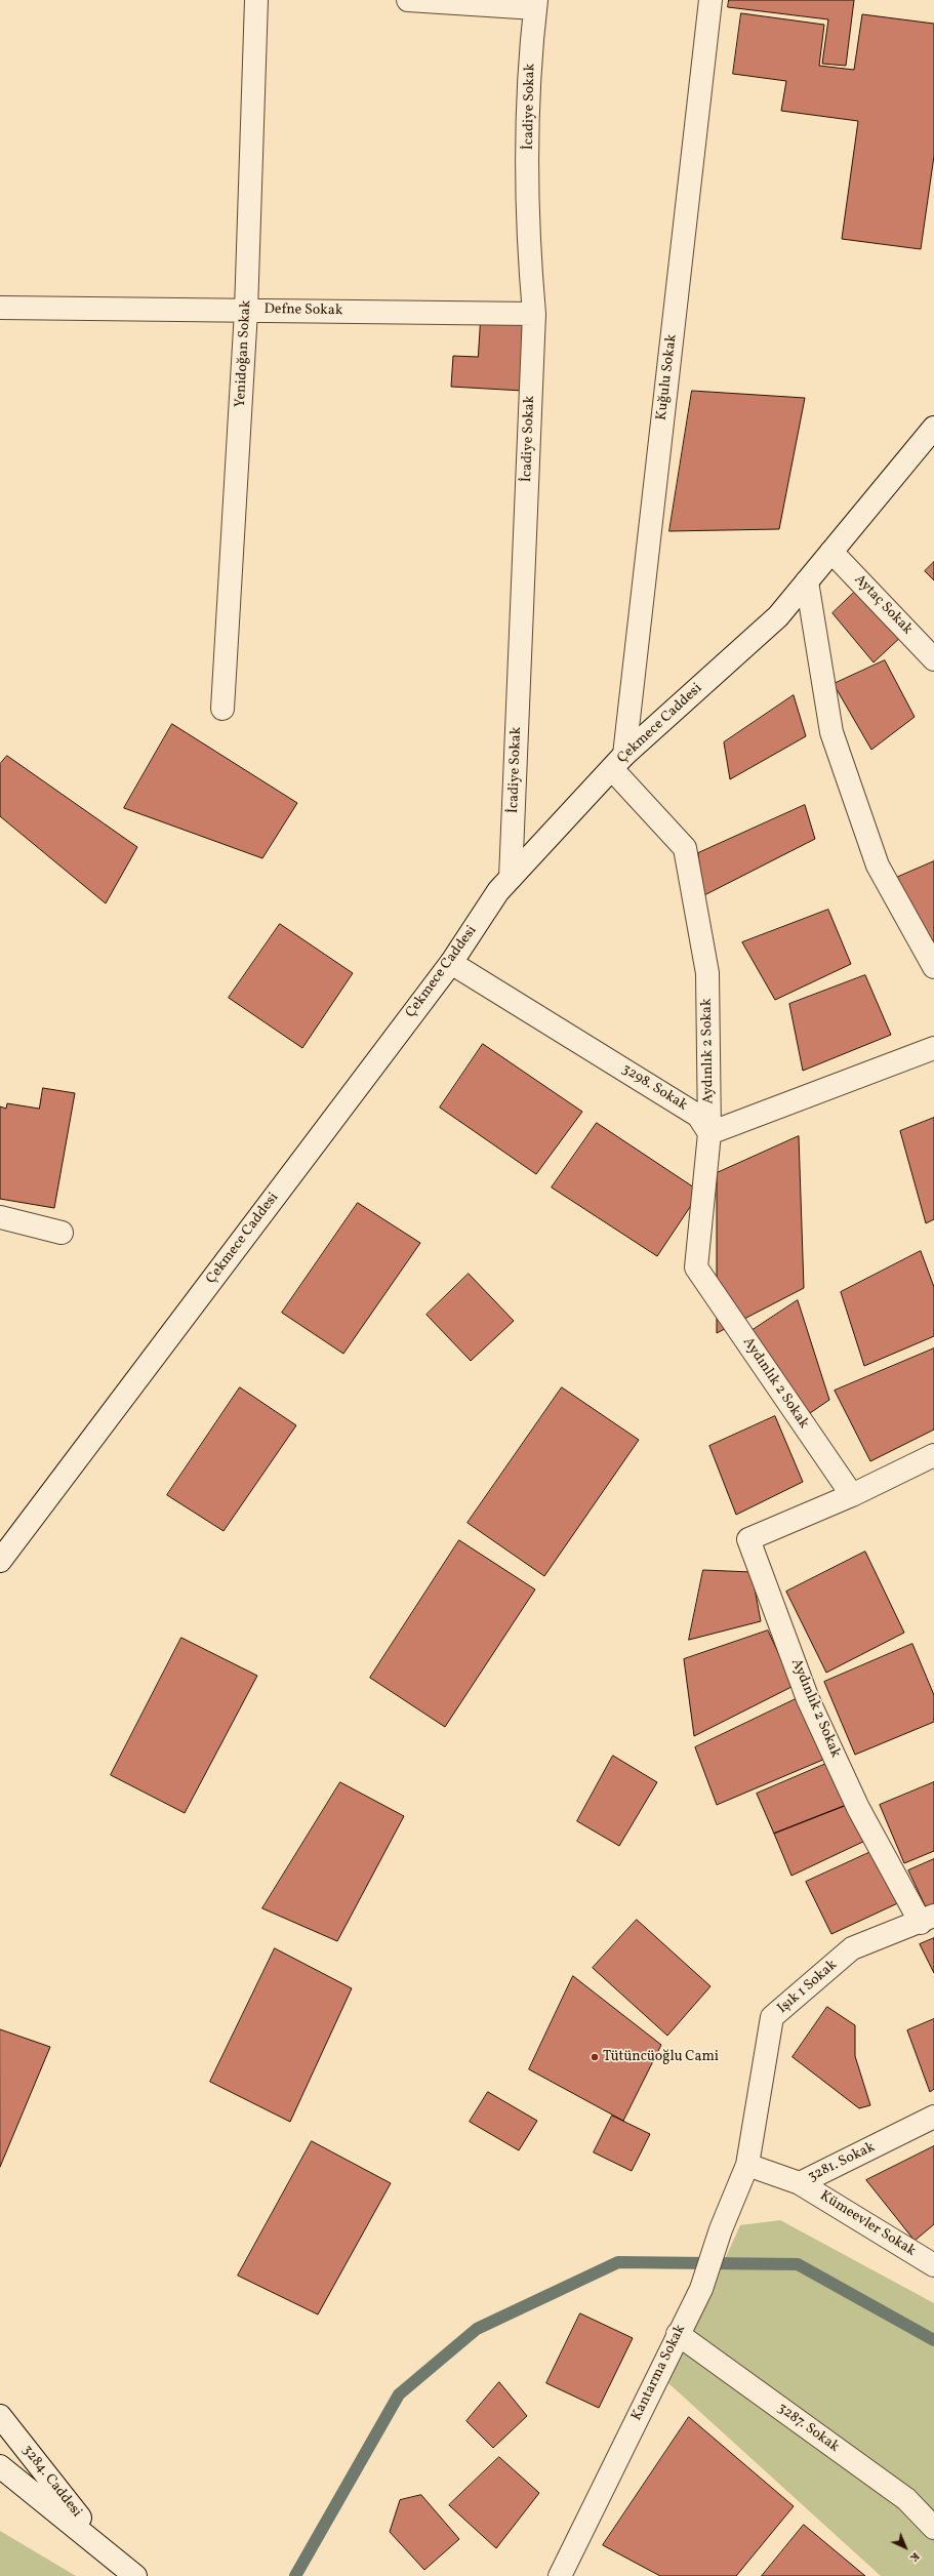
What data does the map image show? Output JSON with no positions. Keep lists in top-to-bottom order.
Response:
{
  "streets": {
    "street": [
      "İcadiye Sokak",
      "Defne Sokak",
      "Yenidoğan Sokak",
      "Kuğulu Sokak",
      "Aytaç Sokak",
      "Çekmece Caddesi",
      "Aydınlık 2 Sokak",
      "3298. Sokak",
      "Işık 1 Sokak",
      "3281. Sokak",
      "Kümeevler Sokak",
      "Kantarma Sokak",
      "3287. Sokak",
      "3284. Caddesi"
    ]
  },
  "crossings": [
    ["İcadiye Sokak", "Defne Sokak"],
    ["İcadiye Sokak", "Çekmece Caddesi"],
    ["Defne Sokak", "Yenidoğan Sokak"],
    ["Kuğulu Sokak", "Çekmece Caddesi"],
    ["Kuğulu Sokak", "Aydınlık 2 Sokak"],
    ["Aytaç Sokak", "Çekmece Caddesi"],
    ["Çekmece Caddesi", "Aydınlık 2 Sokak"],
    ["Çekmece Caddesi", "3298. Sokak"],
    ["Aydınlık 2 Sokak", "3298. Sokak"],
    ["Aydınlık 2 Sokak", "Işık 1 Sokak"],
    ["Işık 1 Sokak", "3281. Sokak"],
    ["Işık 1 Sokak", "Kantarma Sokak"],
    ["3281. Sokak", "Kümeevler Sokak"],
    ["3281. Sokak", "Kantarma Sokak"],
    ["Kantarma Sokak", "3287. Sokak"]
  ],
  "places": ["Tütüncüoğlu Cami"],
  "north": "bottom right"
}
